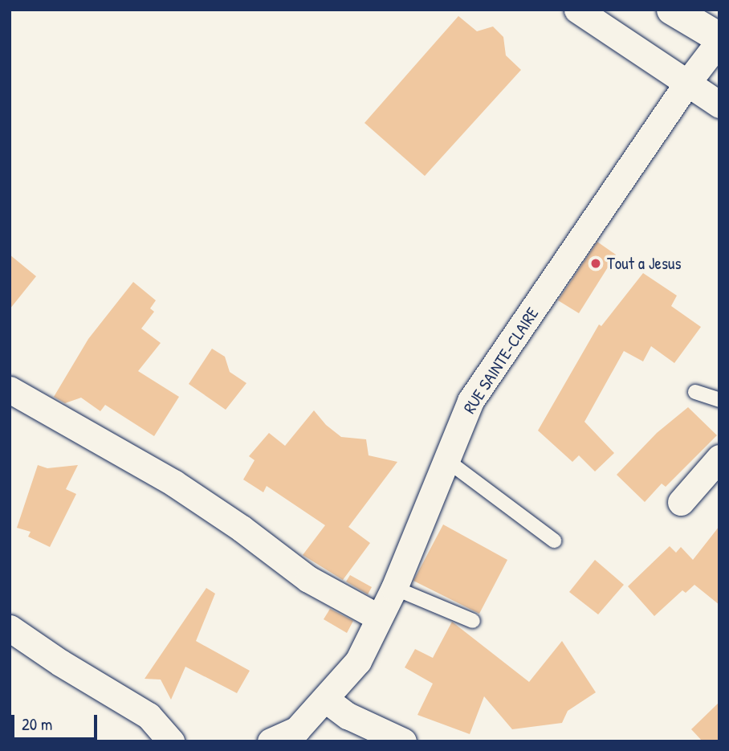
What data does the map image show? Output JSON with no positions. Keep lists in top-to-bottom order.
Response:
{
  "streets": {
    "street": ["RUE SAINTE-CLAIRE"]
  },
  "places": ["Tout a Jesus"],
  "scale_bar": "20 m"
}
